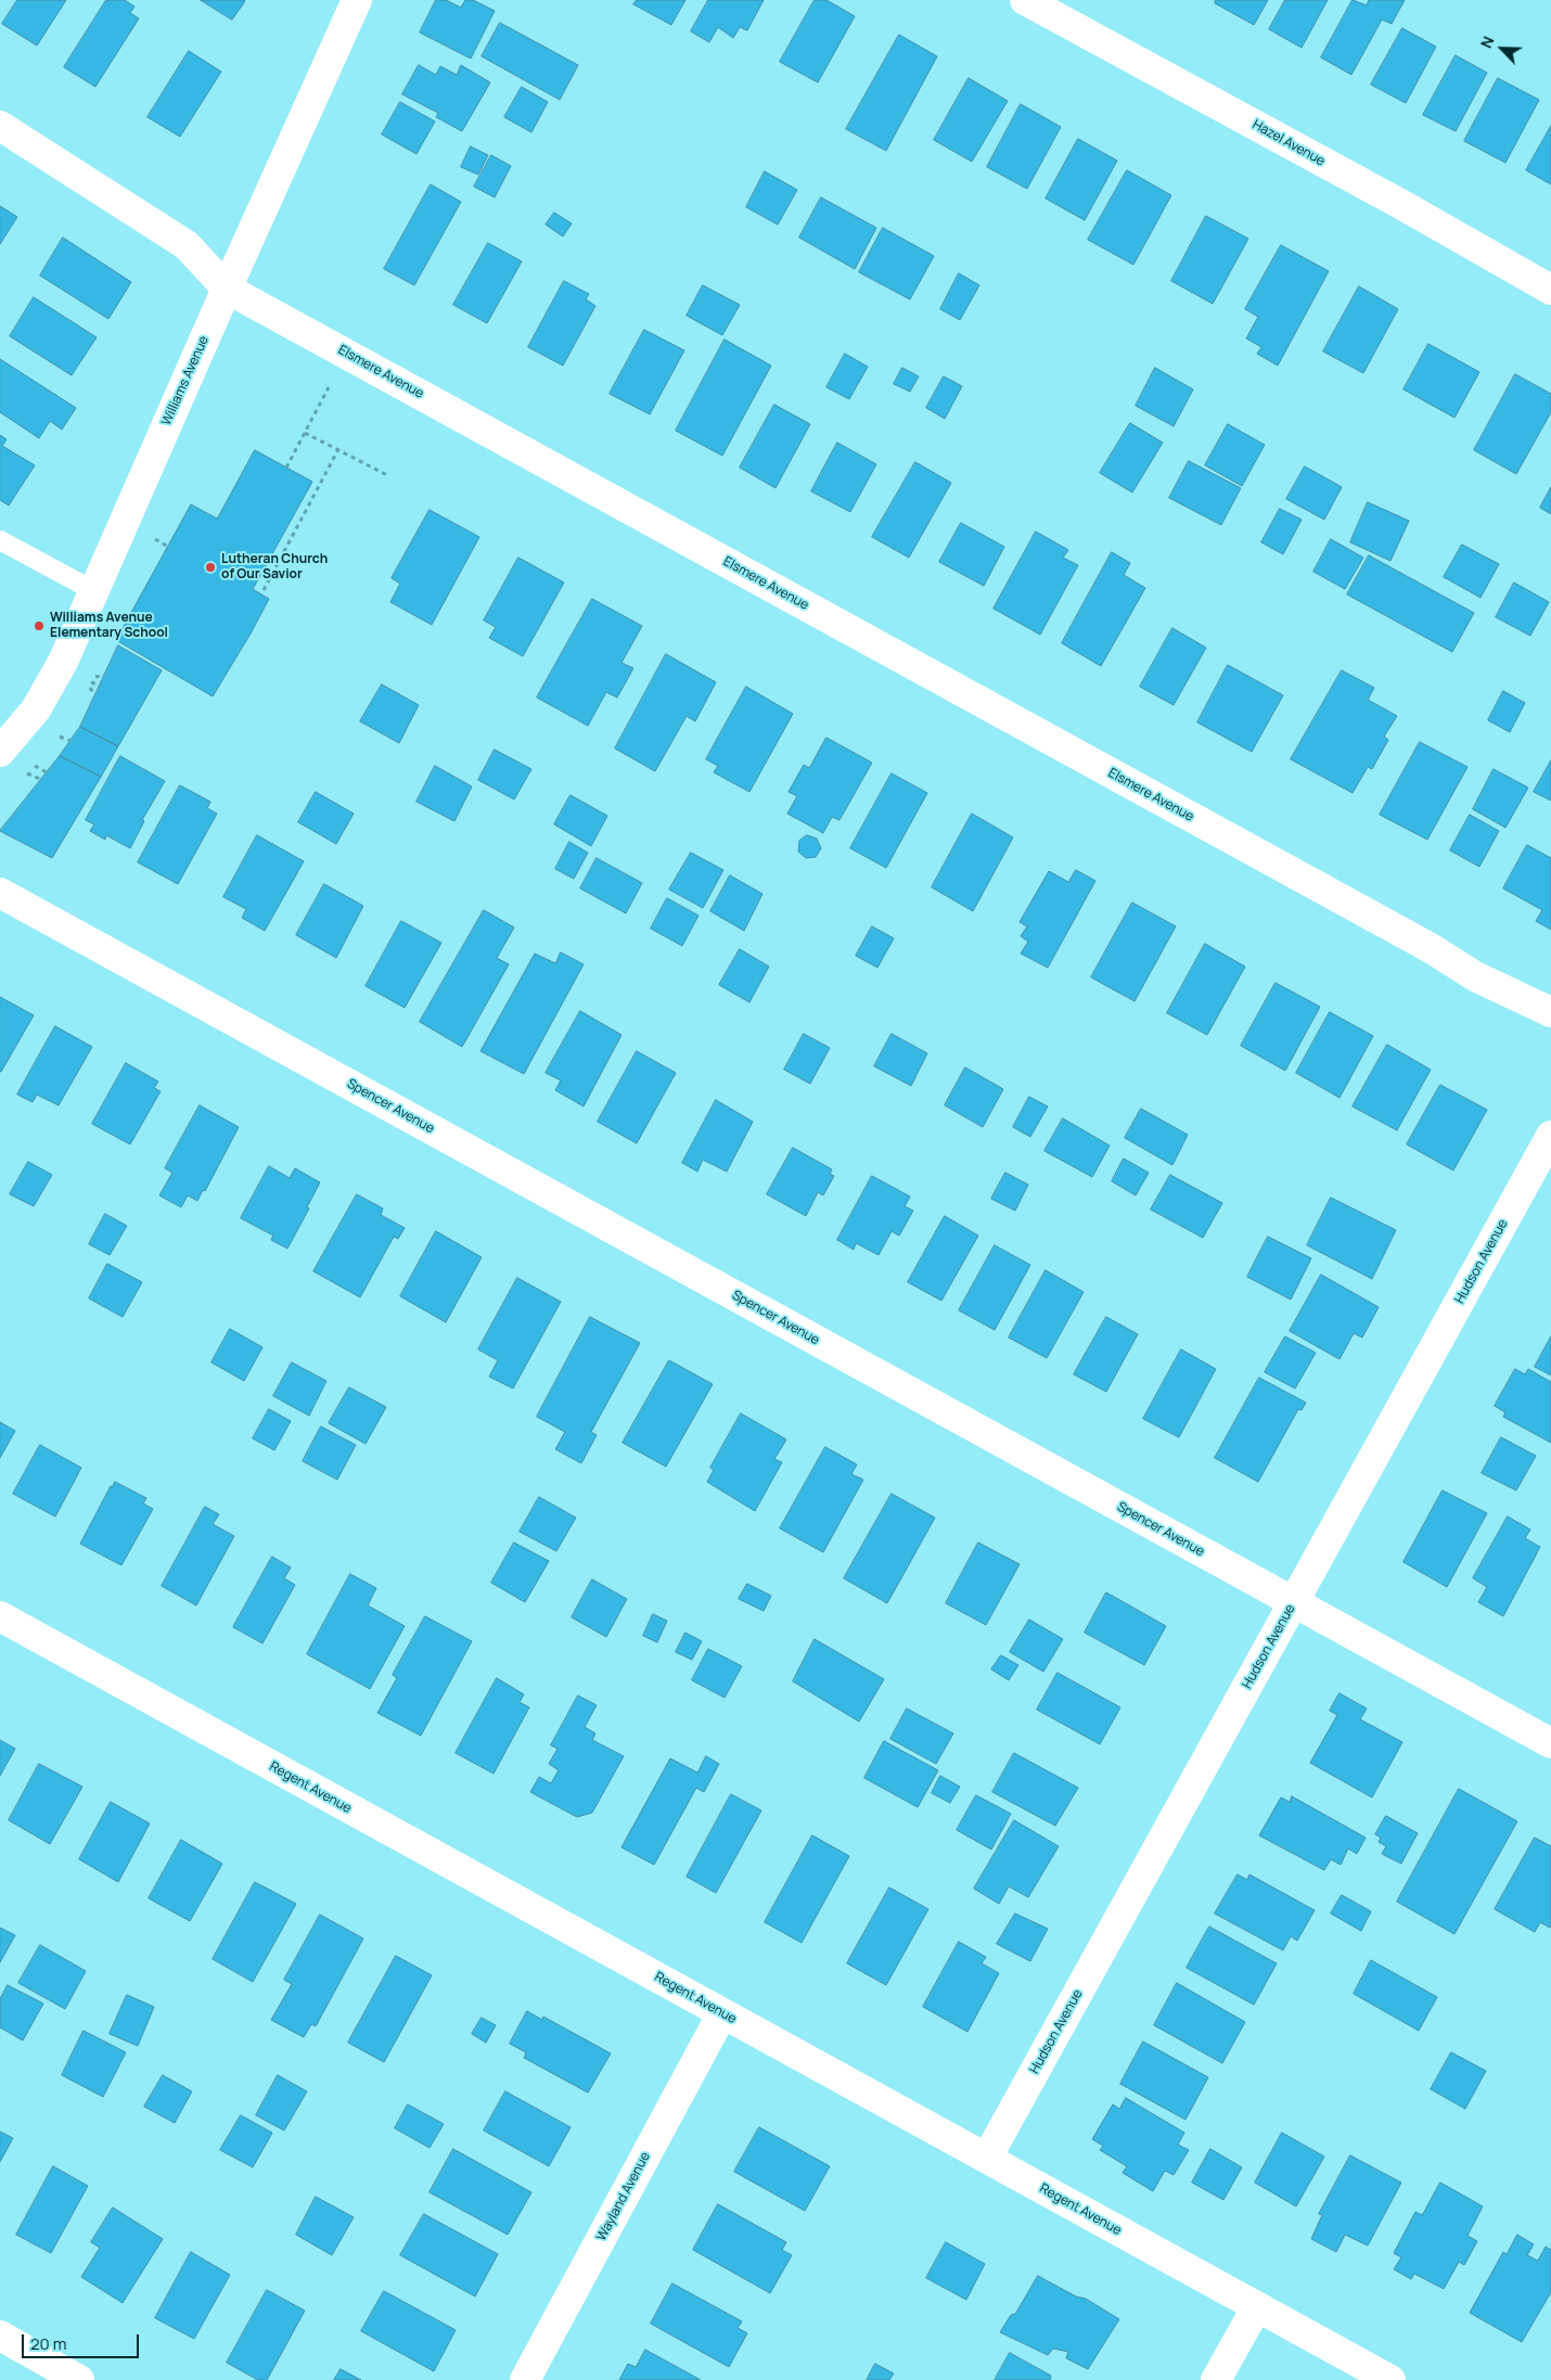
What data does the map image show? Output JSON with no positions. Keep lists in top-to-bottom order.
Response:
{
  "streets": {
    "street": [
      "Hazel Avenue",
      "Elsmere Avenue",
      "Williams Avenue",
      "Spencer Avenue",
      "Hudson Avenue",
      "Regent Avenue",
      "Wayland Avenue"
    ]
  },
  "crossings": [
    ["Elsmere Avenue", "Williams Avenue"],
    ["Spencer Avenue", "Hudson Avenue"],
    ["Hudson Avenue", "Regent Avenue"],
    ["Regent Avenue", "Wayland Avenue"]
  ],
  "places": ["Lutheran Church of Our Savior", "Williams Avenue Elementary School"],
  "scale_bar": "20 m",
  "north": "top left"
}
